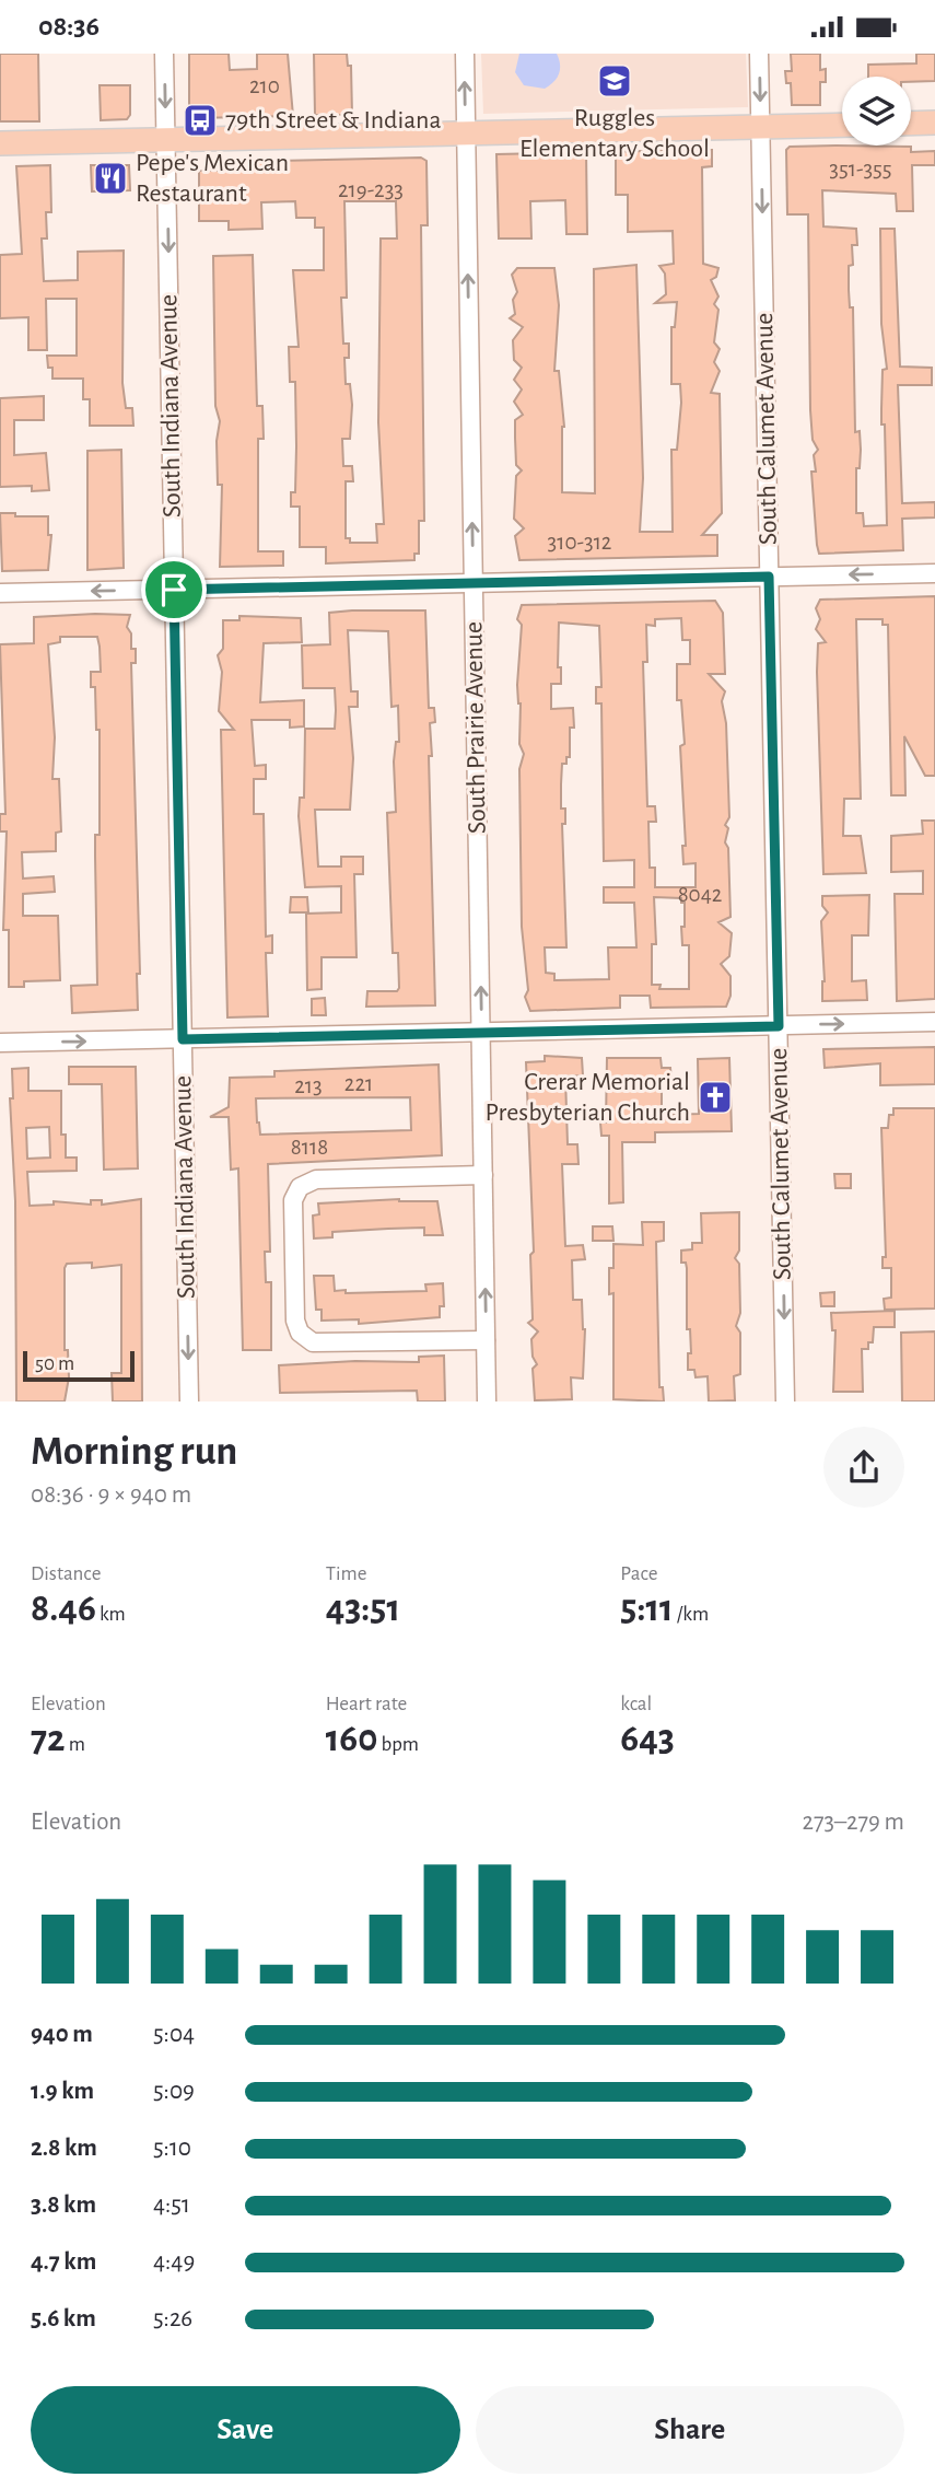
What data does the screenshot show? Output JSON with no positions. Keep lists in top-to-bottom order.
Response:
{
  "streets": {
    "street": ["South Indiana Avenue", "South Calumet Avenue", "South Prairie Avenue"]
  },
  "one_way": ["South Indiana Avenue", "South Calumet Avenue", "South Prairie Avenue"],
  "places": {
    "school or university": ["Ruggles Elementary School"],
    "bus stop": ["79th Street & Indiana"],
    "restaurant": ["Pepe's Mexican Restaurant"],
    "church": ["Crerar Memorial Presbyterian Church"]
  },
  "house_numbers": [
    "210",
    "351-355",
    "219-233",
    "310-312",
    "8042",
    "221",
    "213",
    "8118"
  ],
  "scale_bar": "50 m",
  "page": {
    "status": "08:36",
    "scale": "50 m",
    "heading": ["Morning run", "08:36 · 9 × 940 m"],
    "stats": [
      ["Distance", "8.46 km"],
      ["Time", "43:51"],
      ["Pace", "5:11 /km"],
      ["Elevation", "72 m"],
      ["Heart rate", "160 bpm"],
      ["kcal", "643"]
    ],
    "chart": ["Elevation", "273–279 m"],
    "list": [
      {
        "name": "940 m",
        "note": "5:04"
      },
      {
        "name": "1.9 km",
        "note": "5:09"
      },
      {
        "name": "2.8 km",
        "note": "5:10"
      },
      {
        "name": "3.8 km",
        "note": "4:51"
      },
      {
        "name": "4.7 km",
        "note": "4:49"
      },
      {
        "name": "5.6 km",
        "note": "5:26"
      }
    ],
    "buttons": ["Save", "Share"]
  }
}
